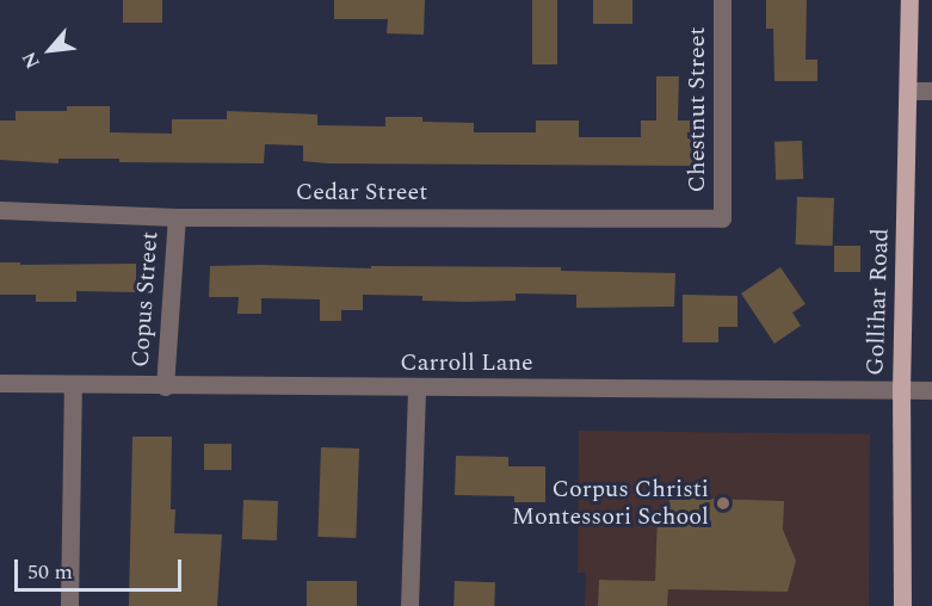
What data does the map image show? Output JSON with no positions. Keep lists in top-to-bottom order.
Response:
{
  "streets": {
    "main road": ["Gollihar Road"],
    "street": [
      "Chestnut Street",
      "Cedar Street",
      "Copus Street",
      "Carroll Lane"
    ]
  },
  "crossings": [
    ["Chestnut Street", "Cedar Street"],
    ["Cedar Street", "Copus Street"],
    ["Copus Street", "Carroll Lane"],
    ["Gollihar Road", "Carroll Lane"]
  ],
  "places": ["Corpus Christi Montessori School"],
  "scale_bar": "50 m",
  "north": "bottom left"
}
